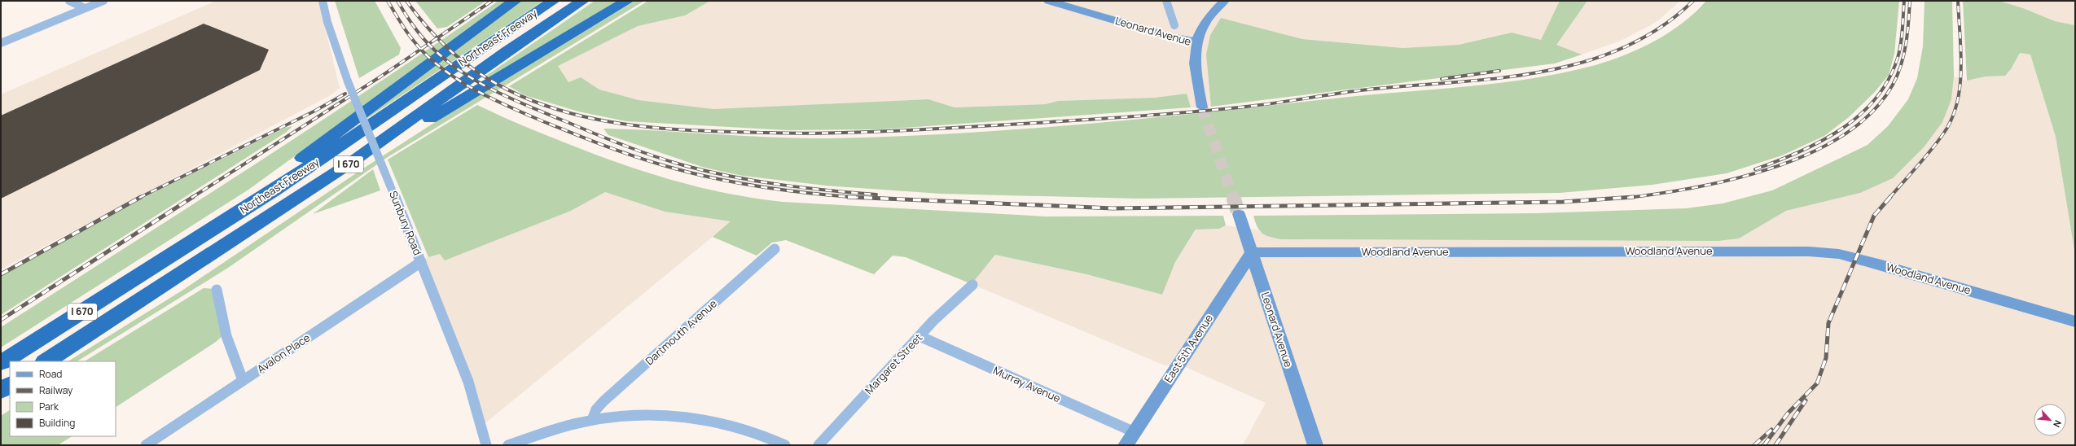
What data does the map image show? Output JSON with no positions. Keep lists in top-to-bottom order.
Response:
{
  "streets": {
    "highway": ["Northeast Freeway", "I 670"],
    "street": [
      "Leonard Avenue",
      "Sunbury Road",
      "Woodland Avenue",
      "Dartmouth Avenue",
      "East 5th Avenue",
      "Avalon Place",
      "Margaret Street",
      "Murray Avenue"
    ]
  },
  "crossings": [
    ["Leonard Avenue", "Woodland Avenue"],
    ["Leonard Avenue", "East 5th Avenue"],
    ["Sunbury Road", "Avalon Place"],
    ["Woodland Avenue", "East 5th Avenue"],
    ["East 5th Avenue", "Murray Avenue"],
    ["Margaret Street", "Murray Avenue"]
  ],
  "legend": [
    "Road",
    "Railway",
    "Park",
    "Building"
  ],
  "north": "bottom right"
}
